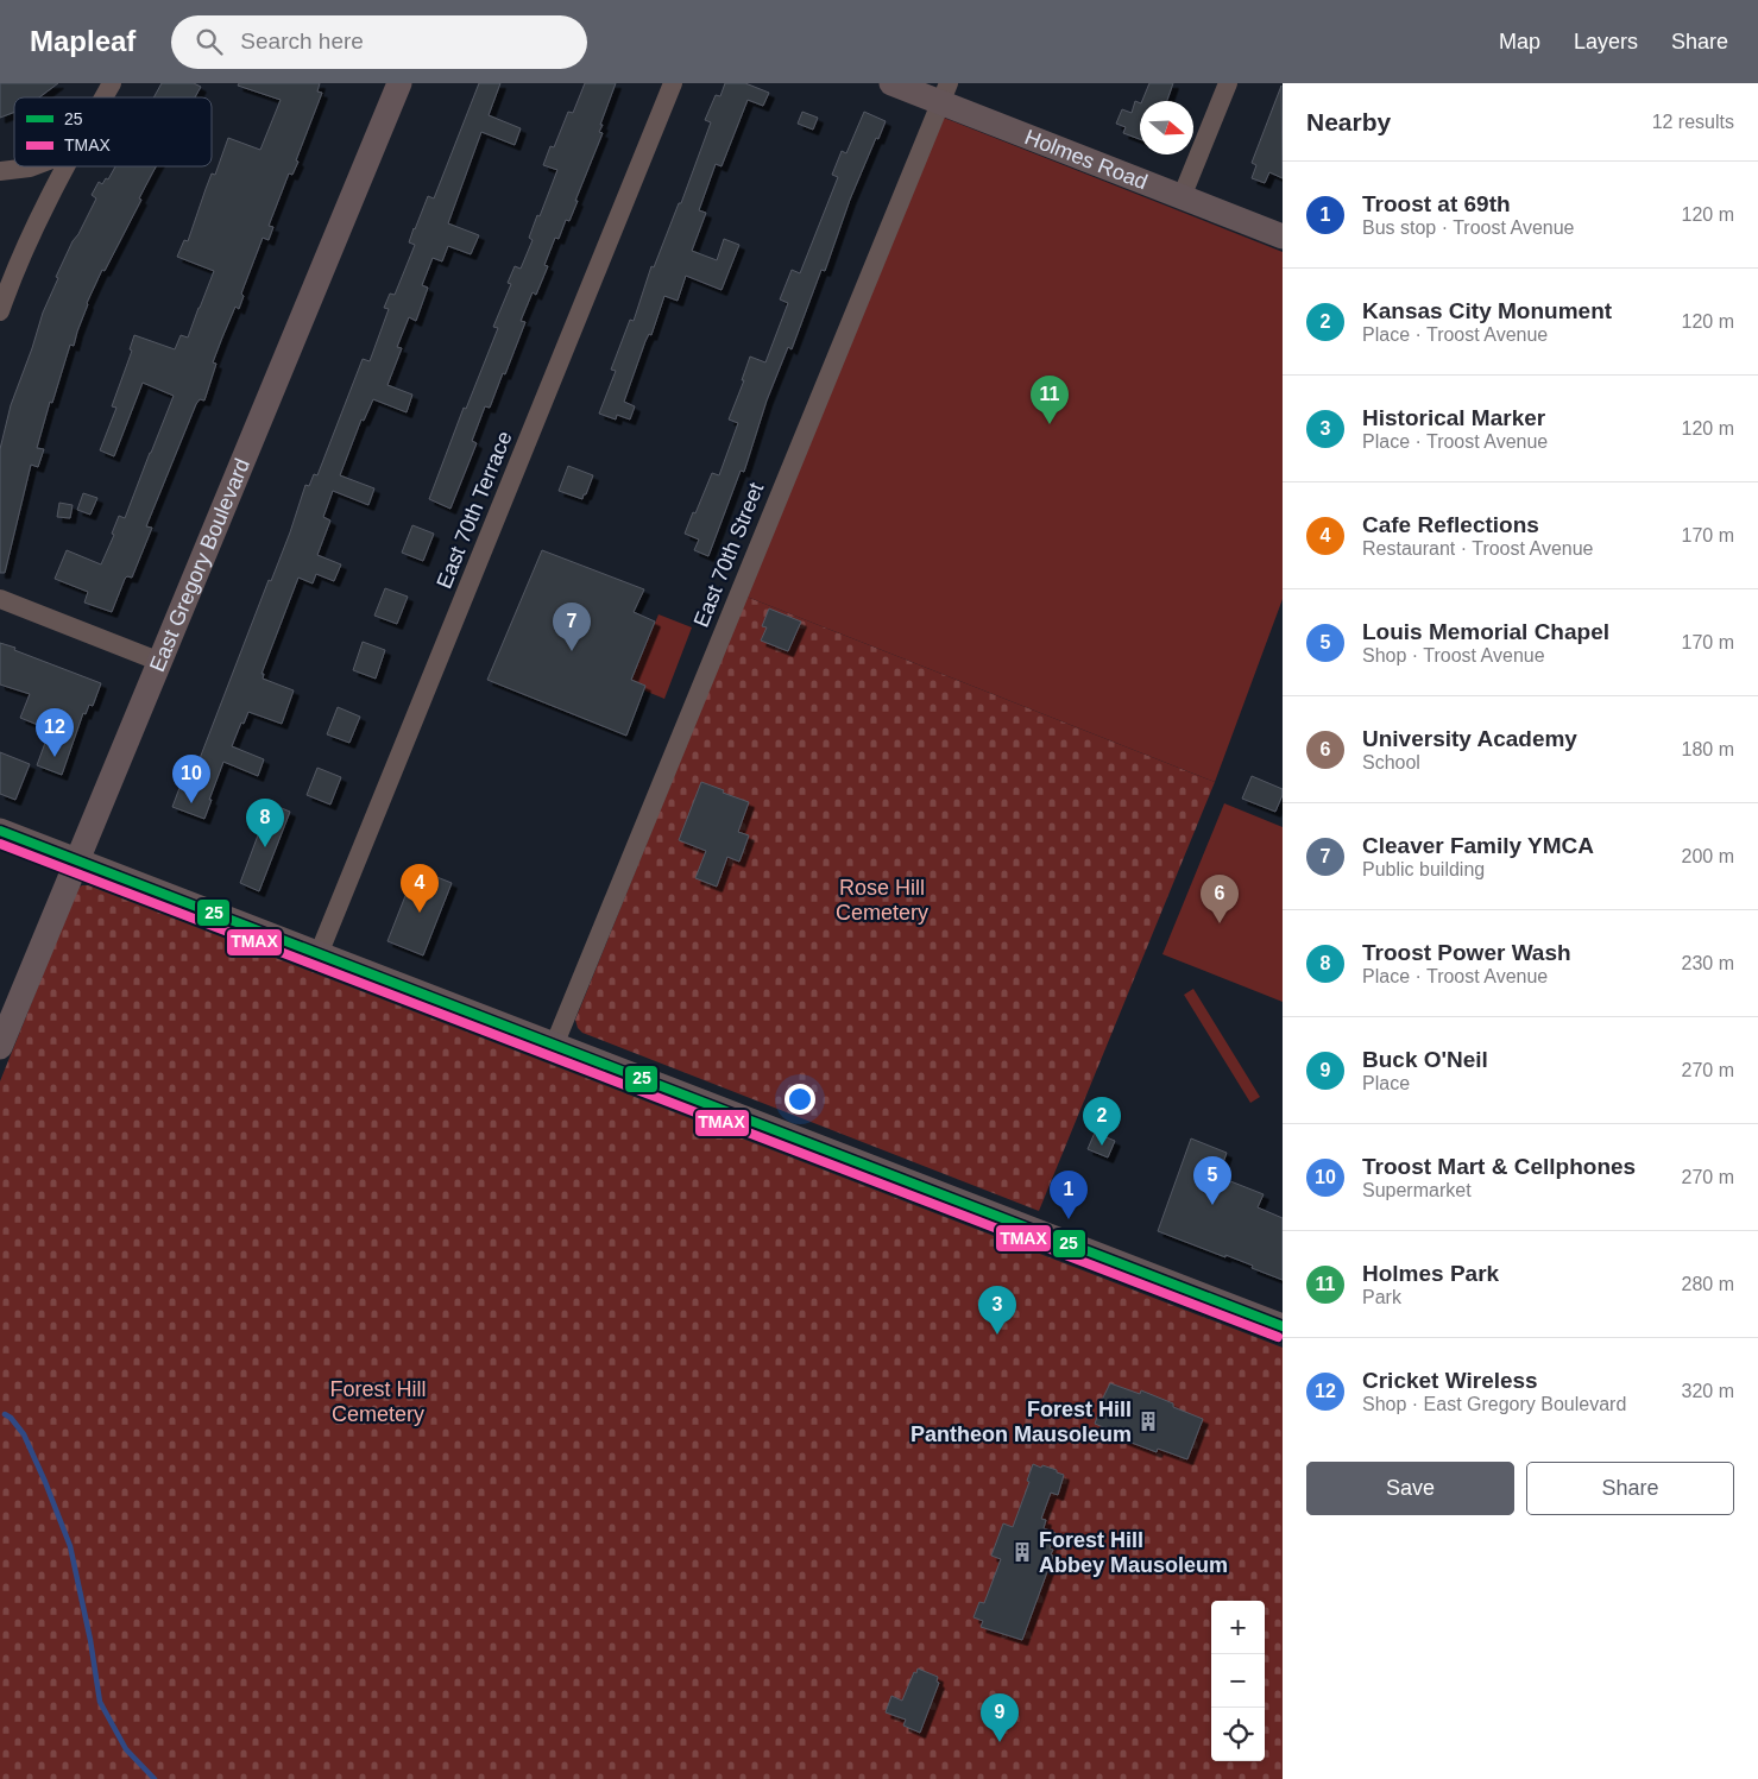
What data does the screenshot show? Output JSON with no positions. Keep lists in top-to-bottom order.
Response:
{
  "streets": {
    "main road": ["Holmes Road", "East Gregory Boulevard"],
    "street": ["East 70th Terrace", "East 70th Street"]
  },
  "crossings": [
    ["Holmes Road", "East 70th Street"]
  ],
  "parks": ["Rose Hill Cemetery", "Forest Hill Cemetery"],
  "places": {
    "building": ["Forest Hill Pantheon Mausoleum", "Forest Hill Abbey Mausoleum"]
  },
  "lines": ["transit line 25", "transit line TMAX"],
  "legend": ["25", "TMAX"],
  "north": "right",
  "page": {
    "header": "Mapleaf",
    "search": "Search here",
    "nav": ["Map", "Layers", "Share"],
    "heading": ["Nearby", "12 results"],
    "list": [
      {
        "mark": "1",
        "name": "Troost at 69th",
        "note": "Bus stop · Troost Avenue",
        "value": "120 m"
      },
      {
        "mark": "2",
        "name": "Kansas City Monument",
        "note": "Place · Troost Avenue",
        "value": "120 m"
      },
      {
        "mark": "3",
        "name": "Historical Marker",
        "note": "Place · Troost Avenue",
        "value": "120 m"
      },
      {
        "mark": "4",
        "name": "Cafe Reflections",
        "note": "Restaurant · Troost Avenue",
        "value": "170 m"
      },
      {
        "mark": "5",
        "name": "Louis Memorial Chapel",
        "note": "Shop · Troost Avenue",
        "value": "170 m"
      },
      {
        "mark": "6",
        "name": "University Academy",
        "note": "School",
        "value": "180 m"
      },
      {
        "mark": "7",
        "name": "Cleaver Family YMCA",
        "note": "Public building",
        "value": "200 m"
      },
      {
        "mark": "8",
        "name": "Troost Power Wash",
        "note": "Place · Troost Avenue",
        "value": "230 m"
      },
      {
        "mark": "9",
        "name": "Buck O'Neil",
        "note": "Place",
        "value": "270 m"
      },
      {
        "mark": "10",
        "name": "Troost Mart & Cellphones",
        "note": "Supermarket",
        "value": "270 m"
      },
      {
        "mark": "11",
        "name": "Holmes Park",
        "note": "Park",
        "value": "280 m"
      },
      {
        "mark": "12",
        "name": "Cricket Wireless",
        "note": "Shop · East Gregory Boulevard",
        "value": "320 m"
      }
    ],
    "pins": [
      "11",
      "7",
      "12",
      "10",
      "8",
      "4",
      "6",
      "2",
      "5",
      "1",
      "3",
      "9"
    ],
    "buttons": ["Save", "Share"],
    "map_buttons": ["+", "−"]
  }
}
